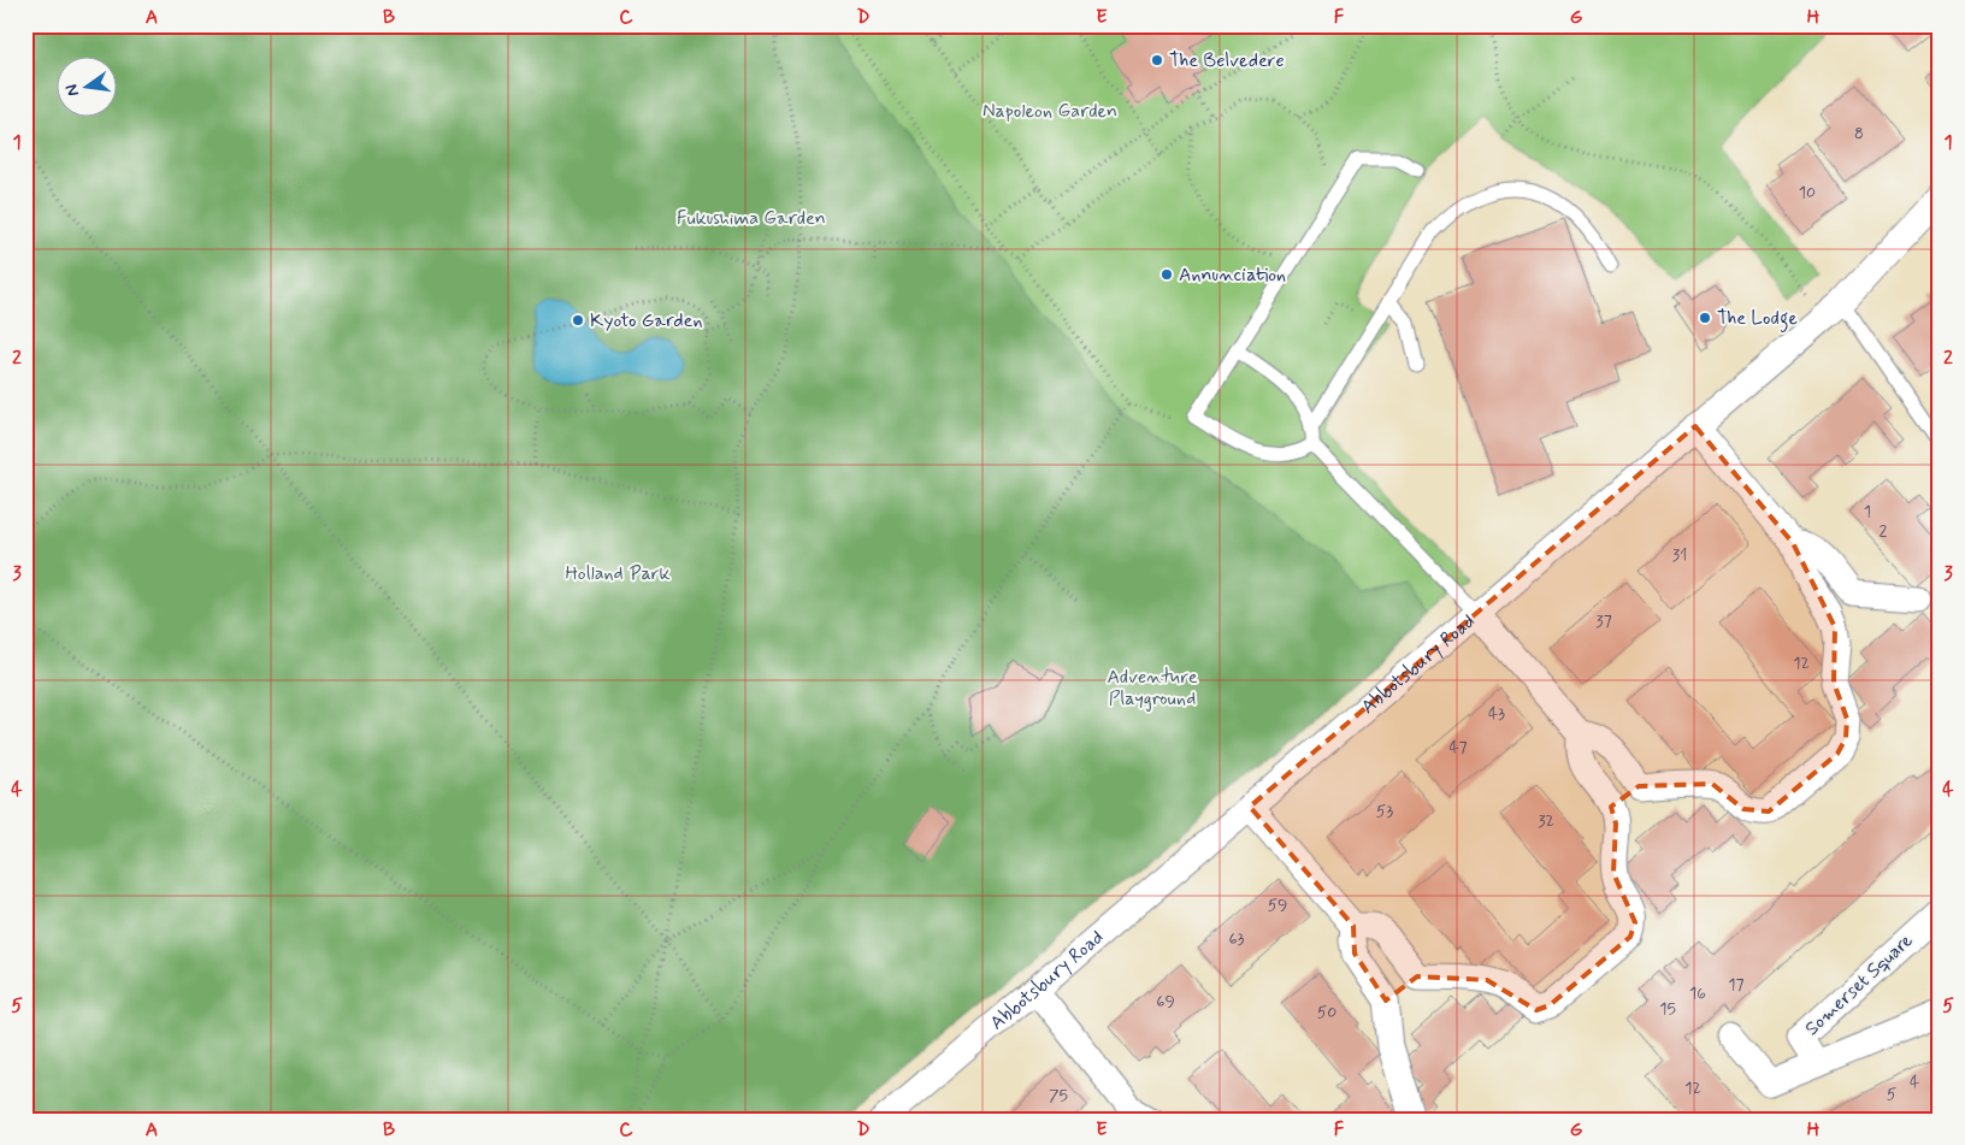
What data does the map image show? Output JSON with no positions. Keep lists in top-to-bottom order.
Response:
{
  "streets": {
    "street": ["Abbotsbury Road", "Somerset Square"]
  },
  "parks": [
    "Napoleon Garden",
    "Fukushima Garden",
    "Holland Park",
    "Adventure Playground"
  ],
  "places": [
    "The Belvedere",
    "Annunciation",
    "The Lodge",
    "Kyoto Garden"
  ],
  "house_numbers": [
    "8",
    "10",
    "1",
    "2",
    "31",
    "37",
    "12",
    "43",
    "47",
    "53",
    "32",
    "59",
    "63",
    "17",
    "16",
    "69",
    "15",
    "50",
    "4",
    "12",
    "5",
    "75"
  ],
  "north": "left",
  "grid": {
    "columns": [
      "A",
      "B",
      "C",
      "D",
      "E",
      "F",
      "G",
      "H"
    ],
    "rows": [
      "1",
      "2",
      "3",
      "4",
      "5"
    ]
  }
}
